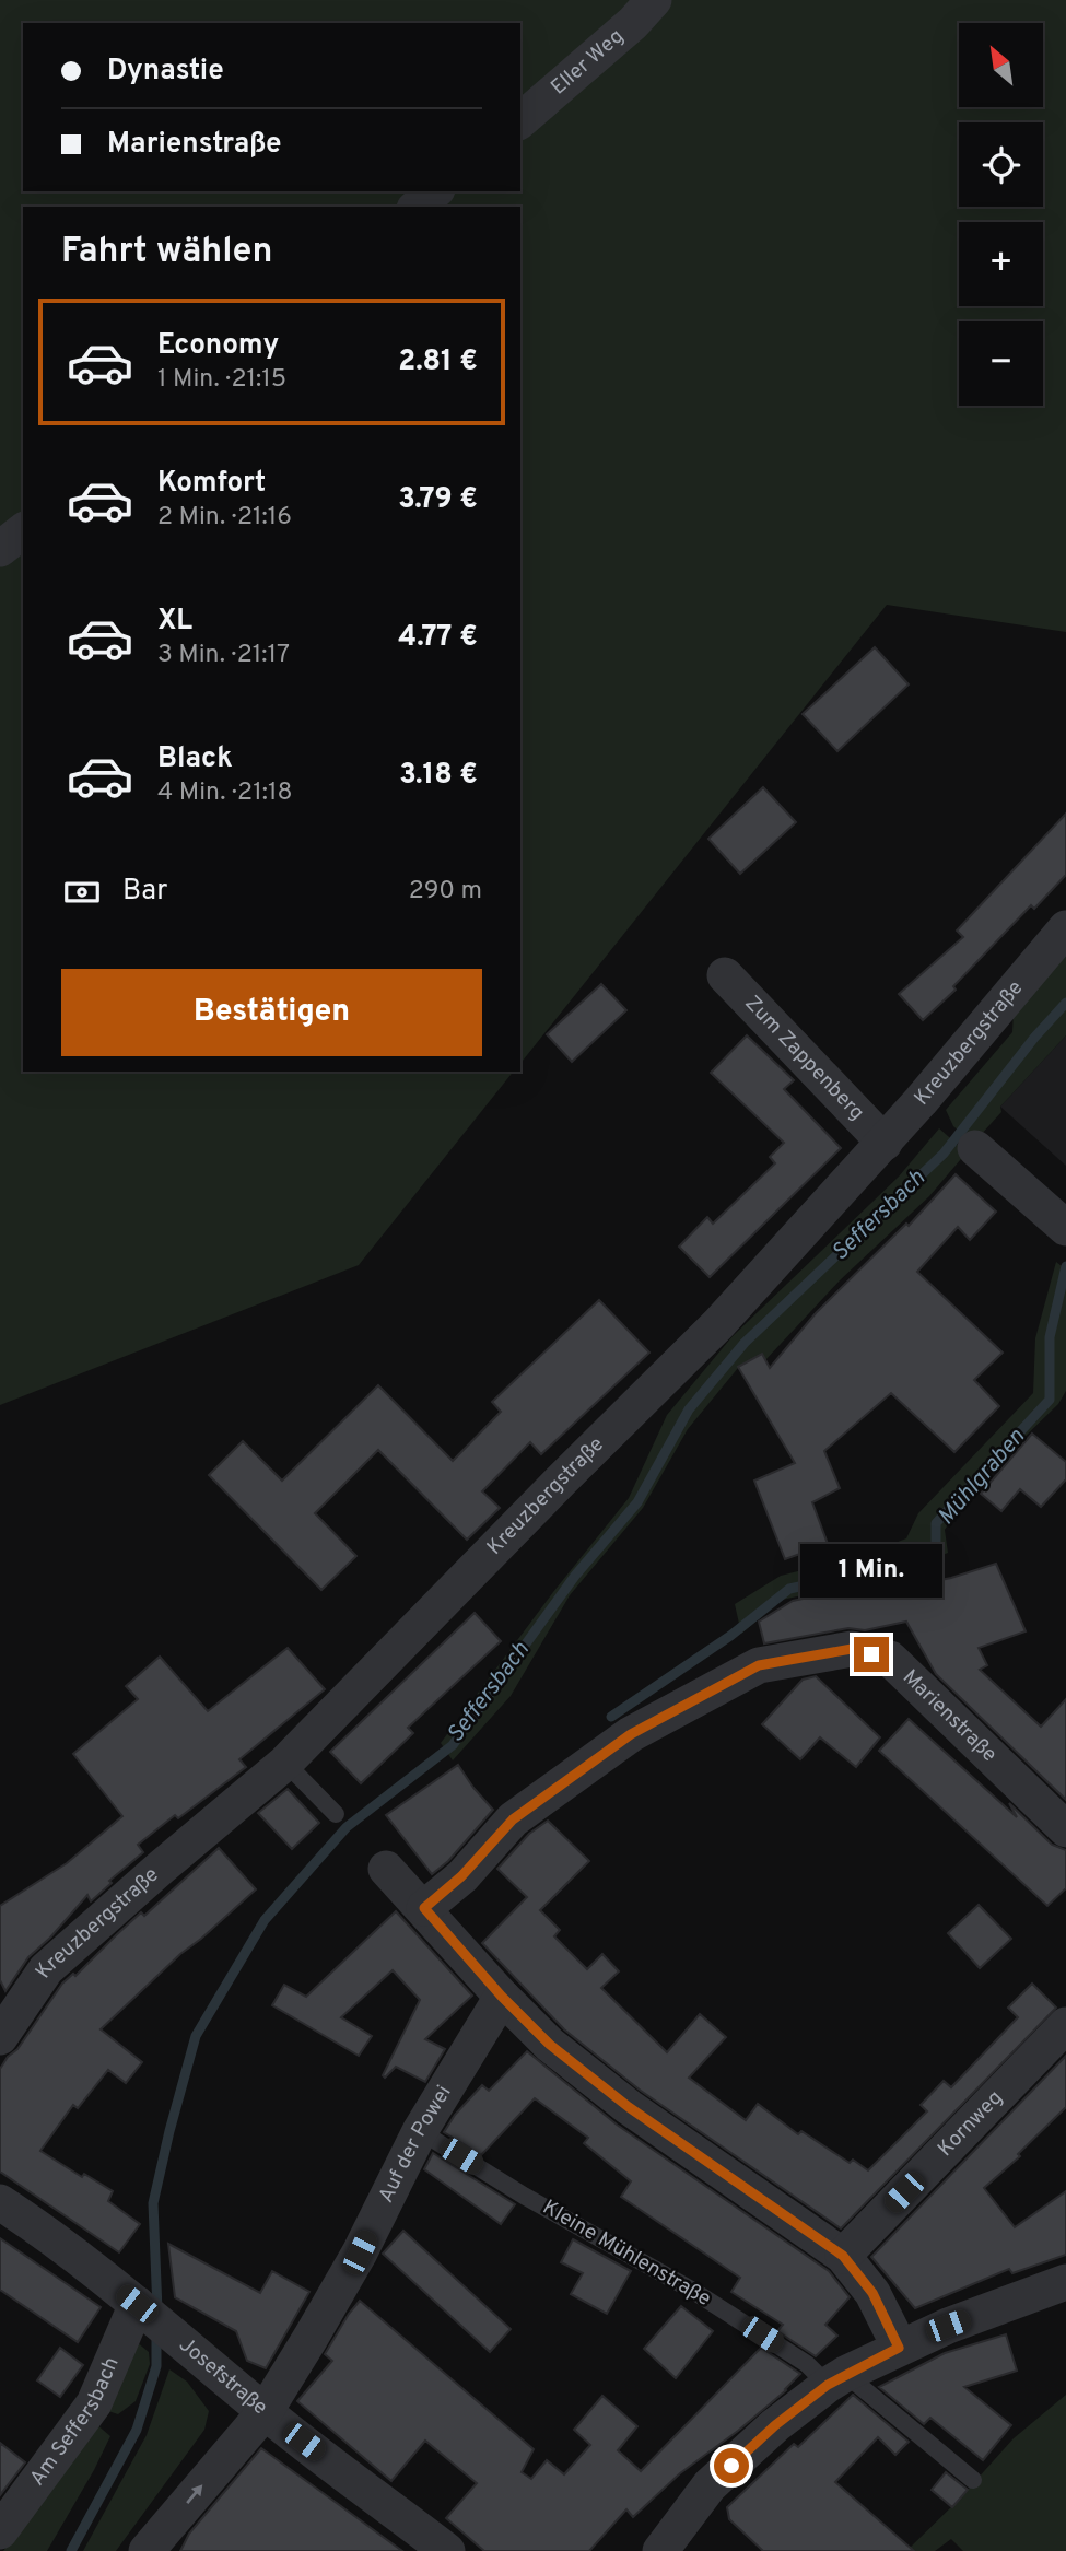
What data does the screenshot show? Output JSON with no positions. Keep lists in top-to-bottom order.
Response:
{
  "streets": {
    "street": [
      "Eller Weg",
      "Kreuzbergstraße",
      "Zum Zappenberg",
      "Marienstraße",
      "Kornweg",
      "Auf der Powei",
      "Josefstraße",
      "Am Seffersbach"
    ],
    "lane": ["Kleine Mühlenstraße"]
  },
  "crossings": [
    ["Kreuzbergstraße", "Zum Zappenberg"],
    ["Auf der Powei", "Kleine Mühlenstraße"],
    ["Auf der Powei", "Josefstraße"],
    ["Josefstraße", "Am Seffersbach"]
  ],
  "water": ["Seffersbach", "Mühlgraben"],
  "north": "top left",
  "page": {
    "map_buttons": ["+", "−"],
    "banner": ["Dynastie", "Marienstraße"],
    "heading": "Fahrt wählen",
    "list": [
      {
        "name": "Economy",
        "note": "1 Min. · 21:15",
        "value": "2.81 €"
      },
      {
        "name": "Komfort",
        "note": "2 Min. · 21:16",
        "value": "3.79 €"
      },
      {
        "name": "XL",
        "note": "3 Min. · 21:17",
        "value": "4.77 €"
      },
      {
        "name": "Black",
        "note": "4 Min. · 21:18",
        "value": "3.18 €"
      }
    ],
    "pay": ["Bar", "290 m"],
    "buttons": "Bestätigen",
    "bubble": "1 Min."
  }
}
